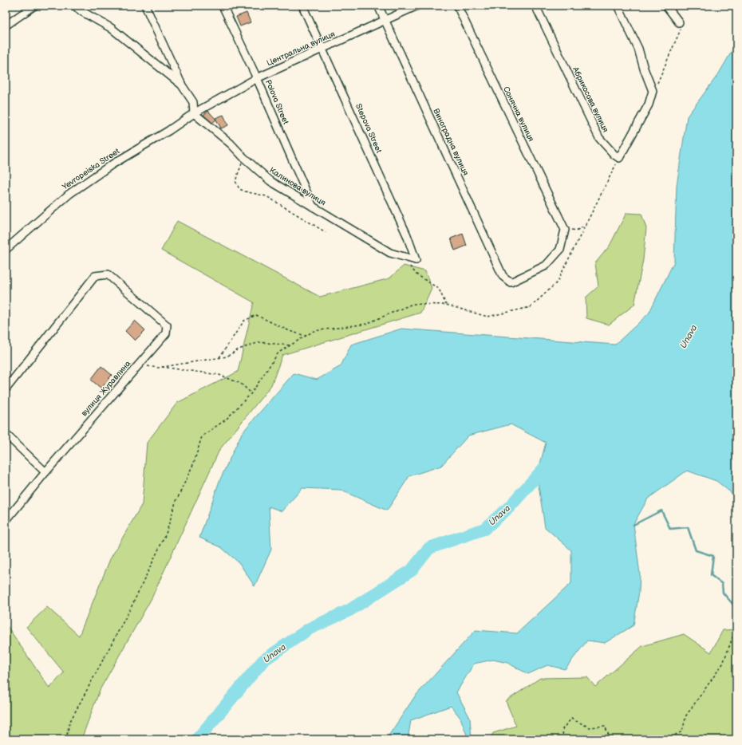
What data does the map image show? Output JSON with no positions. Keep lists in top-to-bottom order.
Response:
{
  "streets": {
    "street": [
      "Центральна вулиця",
      "Абрикосова вулиця",
      "Polova Street",
      "Сонячна вулиця",
      "Stepova Street",
      "Виноградна вулиця",
      "Yevropeiska Street",
      "Калинова вулиця",
      "вулиця Журавлина"
    ]
  },
  "crossings": [
    ["Центральна вулиця", "Polova Street"],
    ["Центральна вулиця", "Stepova Street"],
    ["Центральна вулиця", "Виноградна вулиця"],
    ["Центральна вулиця", "Yevropeiska Street"],
    ["Центральна вулиця", "Калинова вулиця"],
    ["Polova Street", "Калинова вулиця"],
    ["Сонячна вулиця", "Виноградна вулиця"],
    ["Stepova Street", "Калинова вулиця"],
    ["Yevropeiska Street", "Калинова вулиця"]
  ],
  "water": ["Unava"]
}
